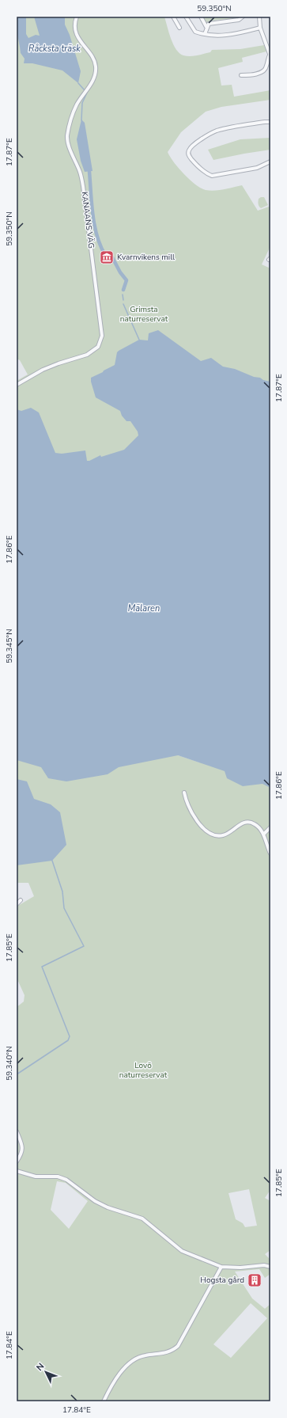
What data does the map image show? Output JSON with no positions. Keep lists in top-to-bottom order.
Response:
{
  "streets": {
    "street": ["KANAANS VÄG"]
  },
  "water": ["Råcksta träsk", "Mälaren"],
  "parks": ["Grimsta naturreservat", "Lovö naturreservat"],
  "places": {
    "museum": ["Kvarnvikens mill"],
    "building": ["Hogsta gård"]
  },
  "north": "top left",
  "coordinates": [
    "59.350°N",
    "17.87°E",
    "17.86°E",
    "59.345°N",
    "17.85°E",
    "59.340°N",
    "17.84°E"
  ]
}
